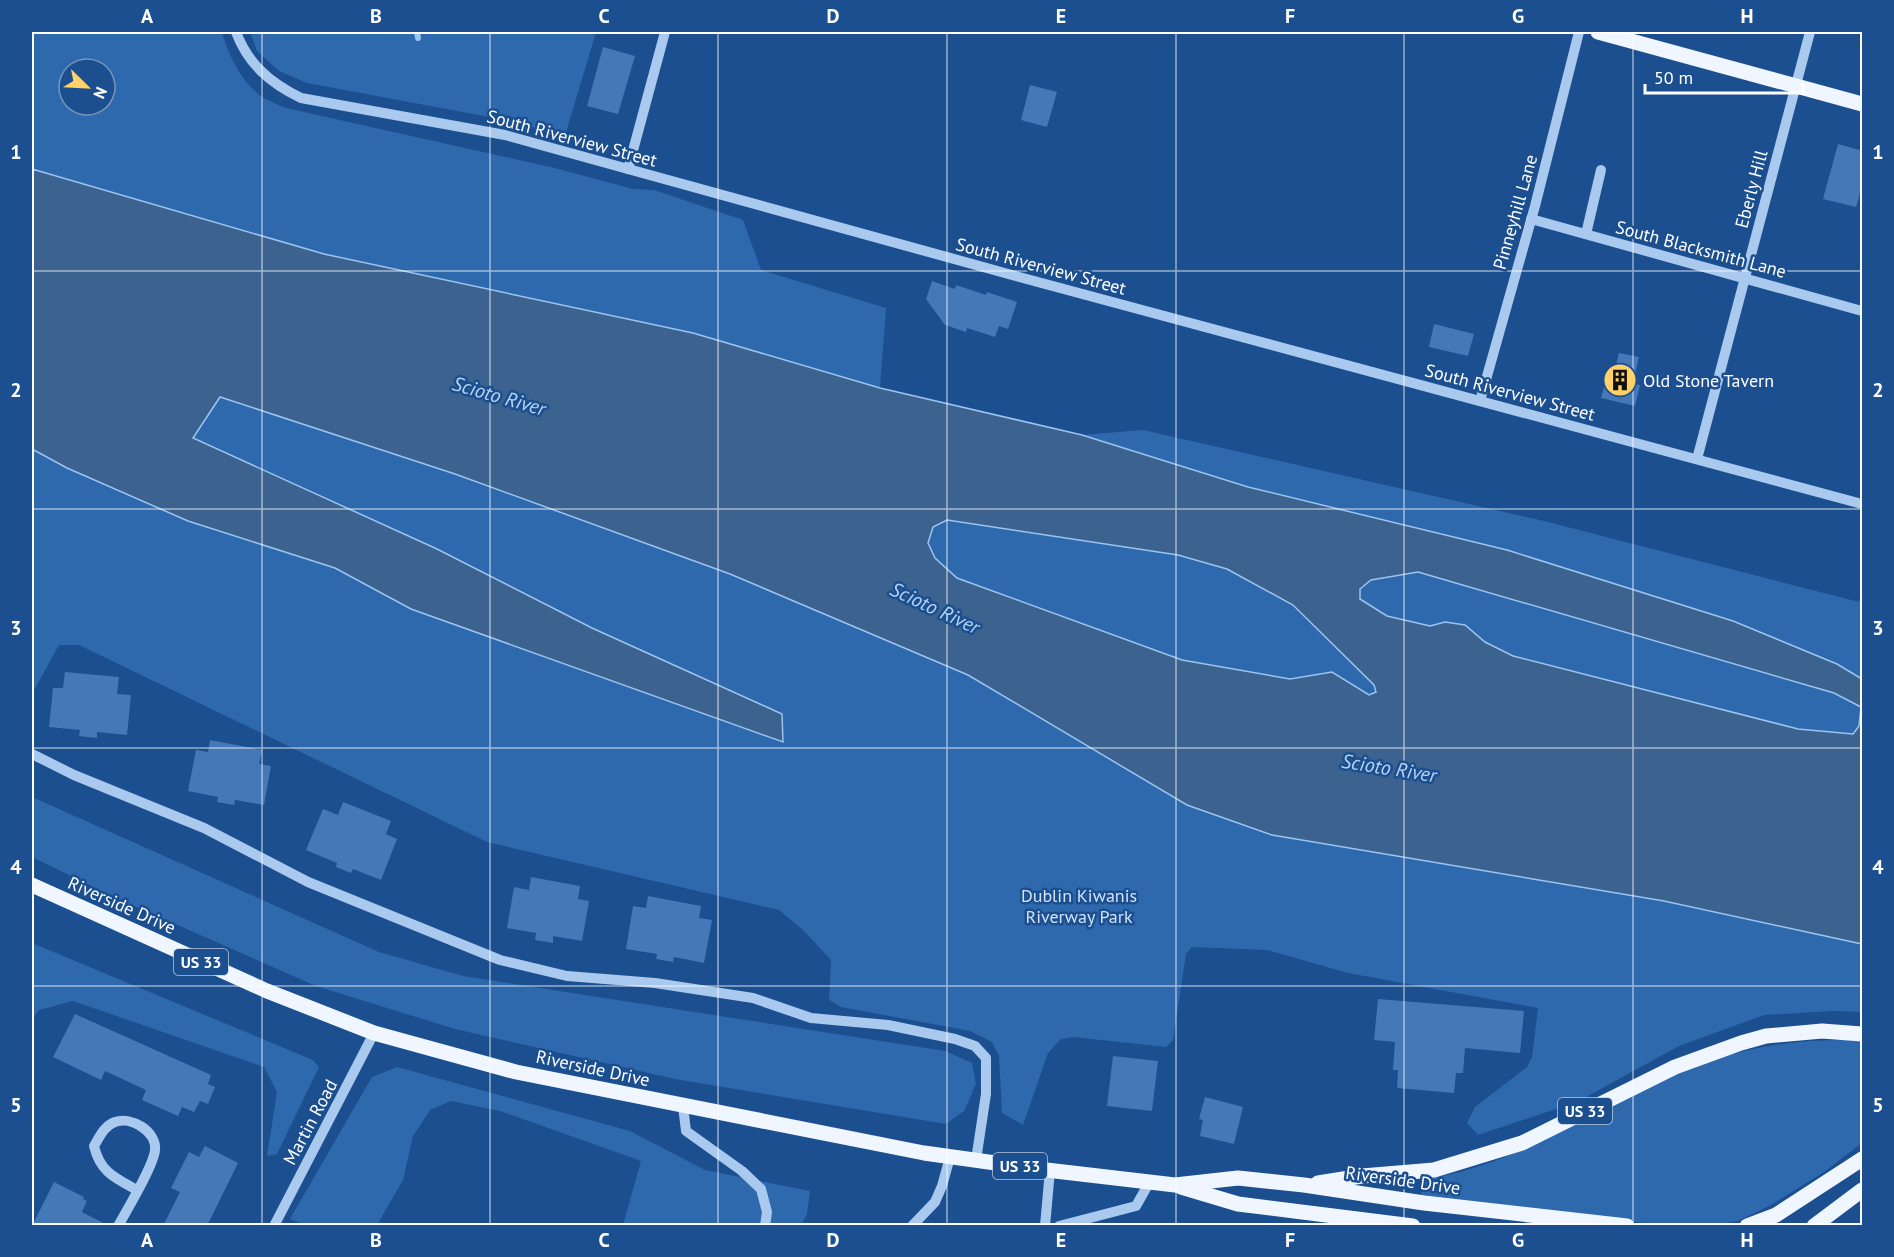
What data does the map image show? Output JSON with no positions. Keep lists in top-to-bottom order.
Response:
{
  "streets": {
    "main road": ["Riverside Drive", "US 33"],
    "street": [
      "South Riverview Street",
      "Eberly Hill",
      "Pinneyhill Lane",
      "South Blacksmith Lane",
      "Martin Road"
    ]
  },
  "crossings": [
    ["South Riverview Street", "Eberly Hill"],
    ["South Riverview Street", "Pinneyhill Lane"],
    ["Eberly Hill", "South Blacksmith Lane"],
    ["Pinneyhill Lane", "South Blacksmith Lane"],
    ["Riverside Drive", "US 33"],
    ["Riverside Drive", "Martin Road"]
  ],
  "water": ["Scioto River"],
  "parks": ["Dublin Kiwanis Riverway Park"],
  "places": {
    "building": ["Old Stone Tavern"]
  },
  "scale_bar": "50 m",
  "north": "bottom right",
  "grid": {
    "columns": [
      "A",
      "B",
      "C",
      "D",
      "E",
      "F",
      "G",
      "H"
    ],
    "rows": [
      "1",
      "2",
      "3",
      "4",
      "5"
    ]
  }
}
